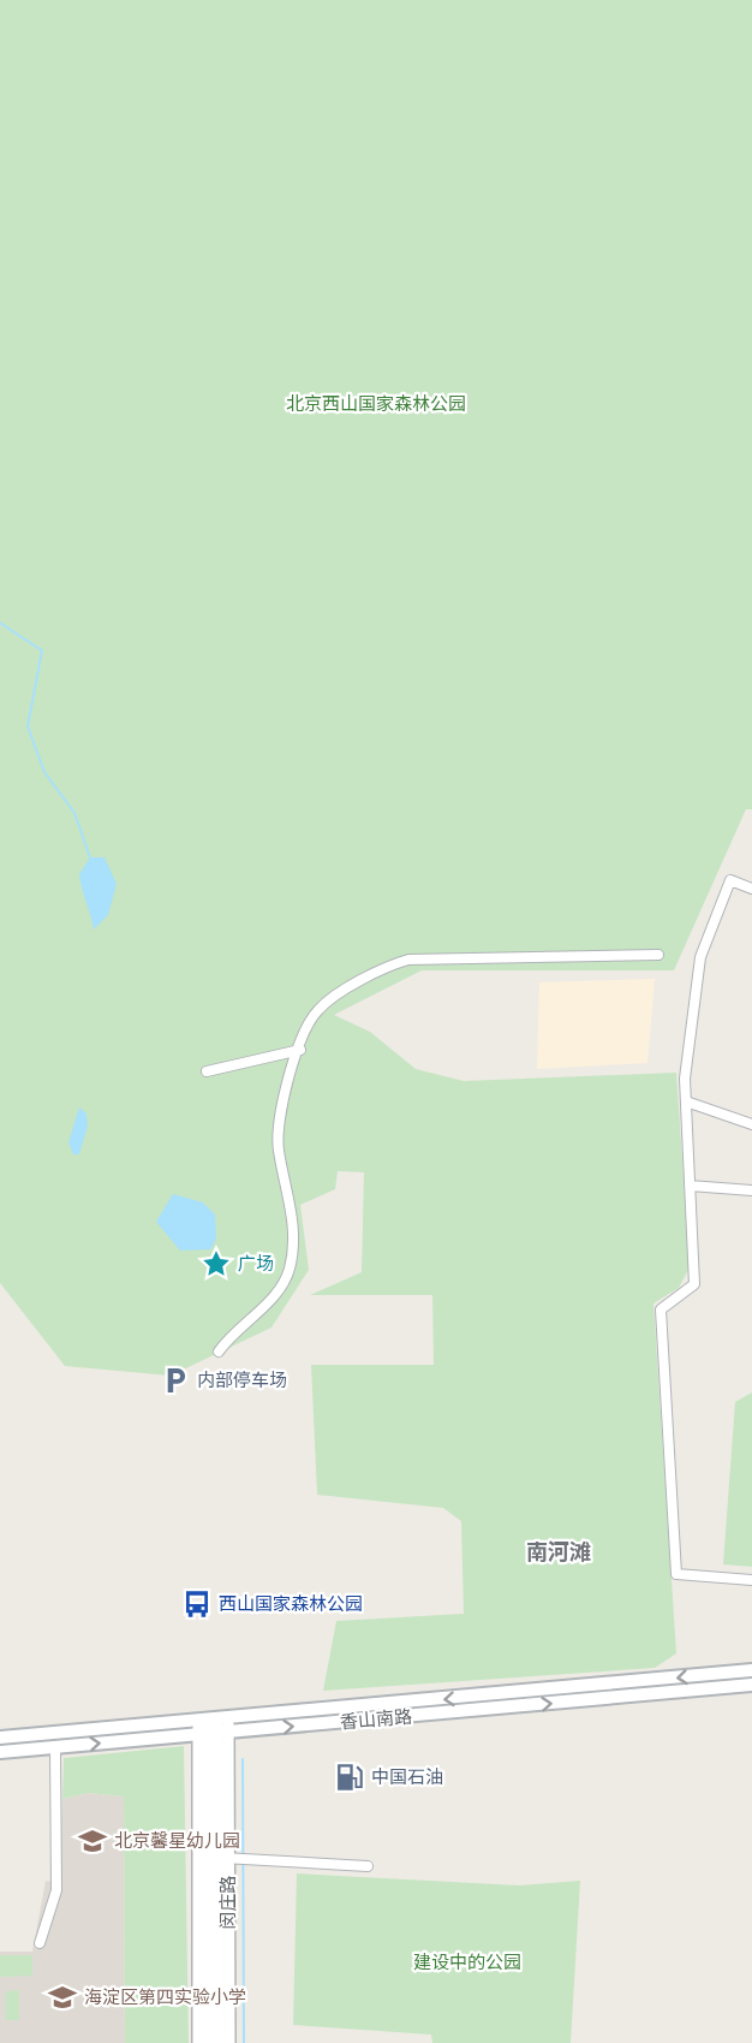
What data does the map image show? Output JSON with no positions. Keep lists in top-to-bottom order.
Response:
{
  "streets": {
    "main road": ["香山南路", "闵庄路"]
  },
  "crossings": [
    ["香山南路", "闵庄路"]
  ],
  "districts": ["南河滩"],
  "parks": ["北京西山国家森林公园", "建设中的公园"],
  "places": {
    "place": ["广场"],
    "parking": ["内部停车场"],
    "bus stop": ["西山国家森林公园"],
    "fuel station": ["中国石油"],
    "school or university": ["北京馨星幼儿园", "海淀区第四实验小学"]
  }
}
